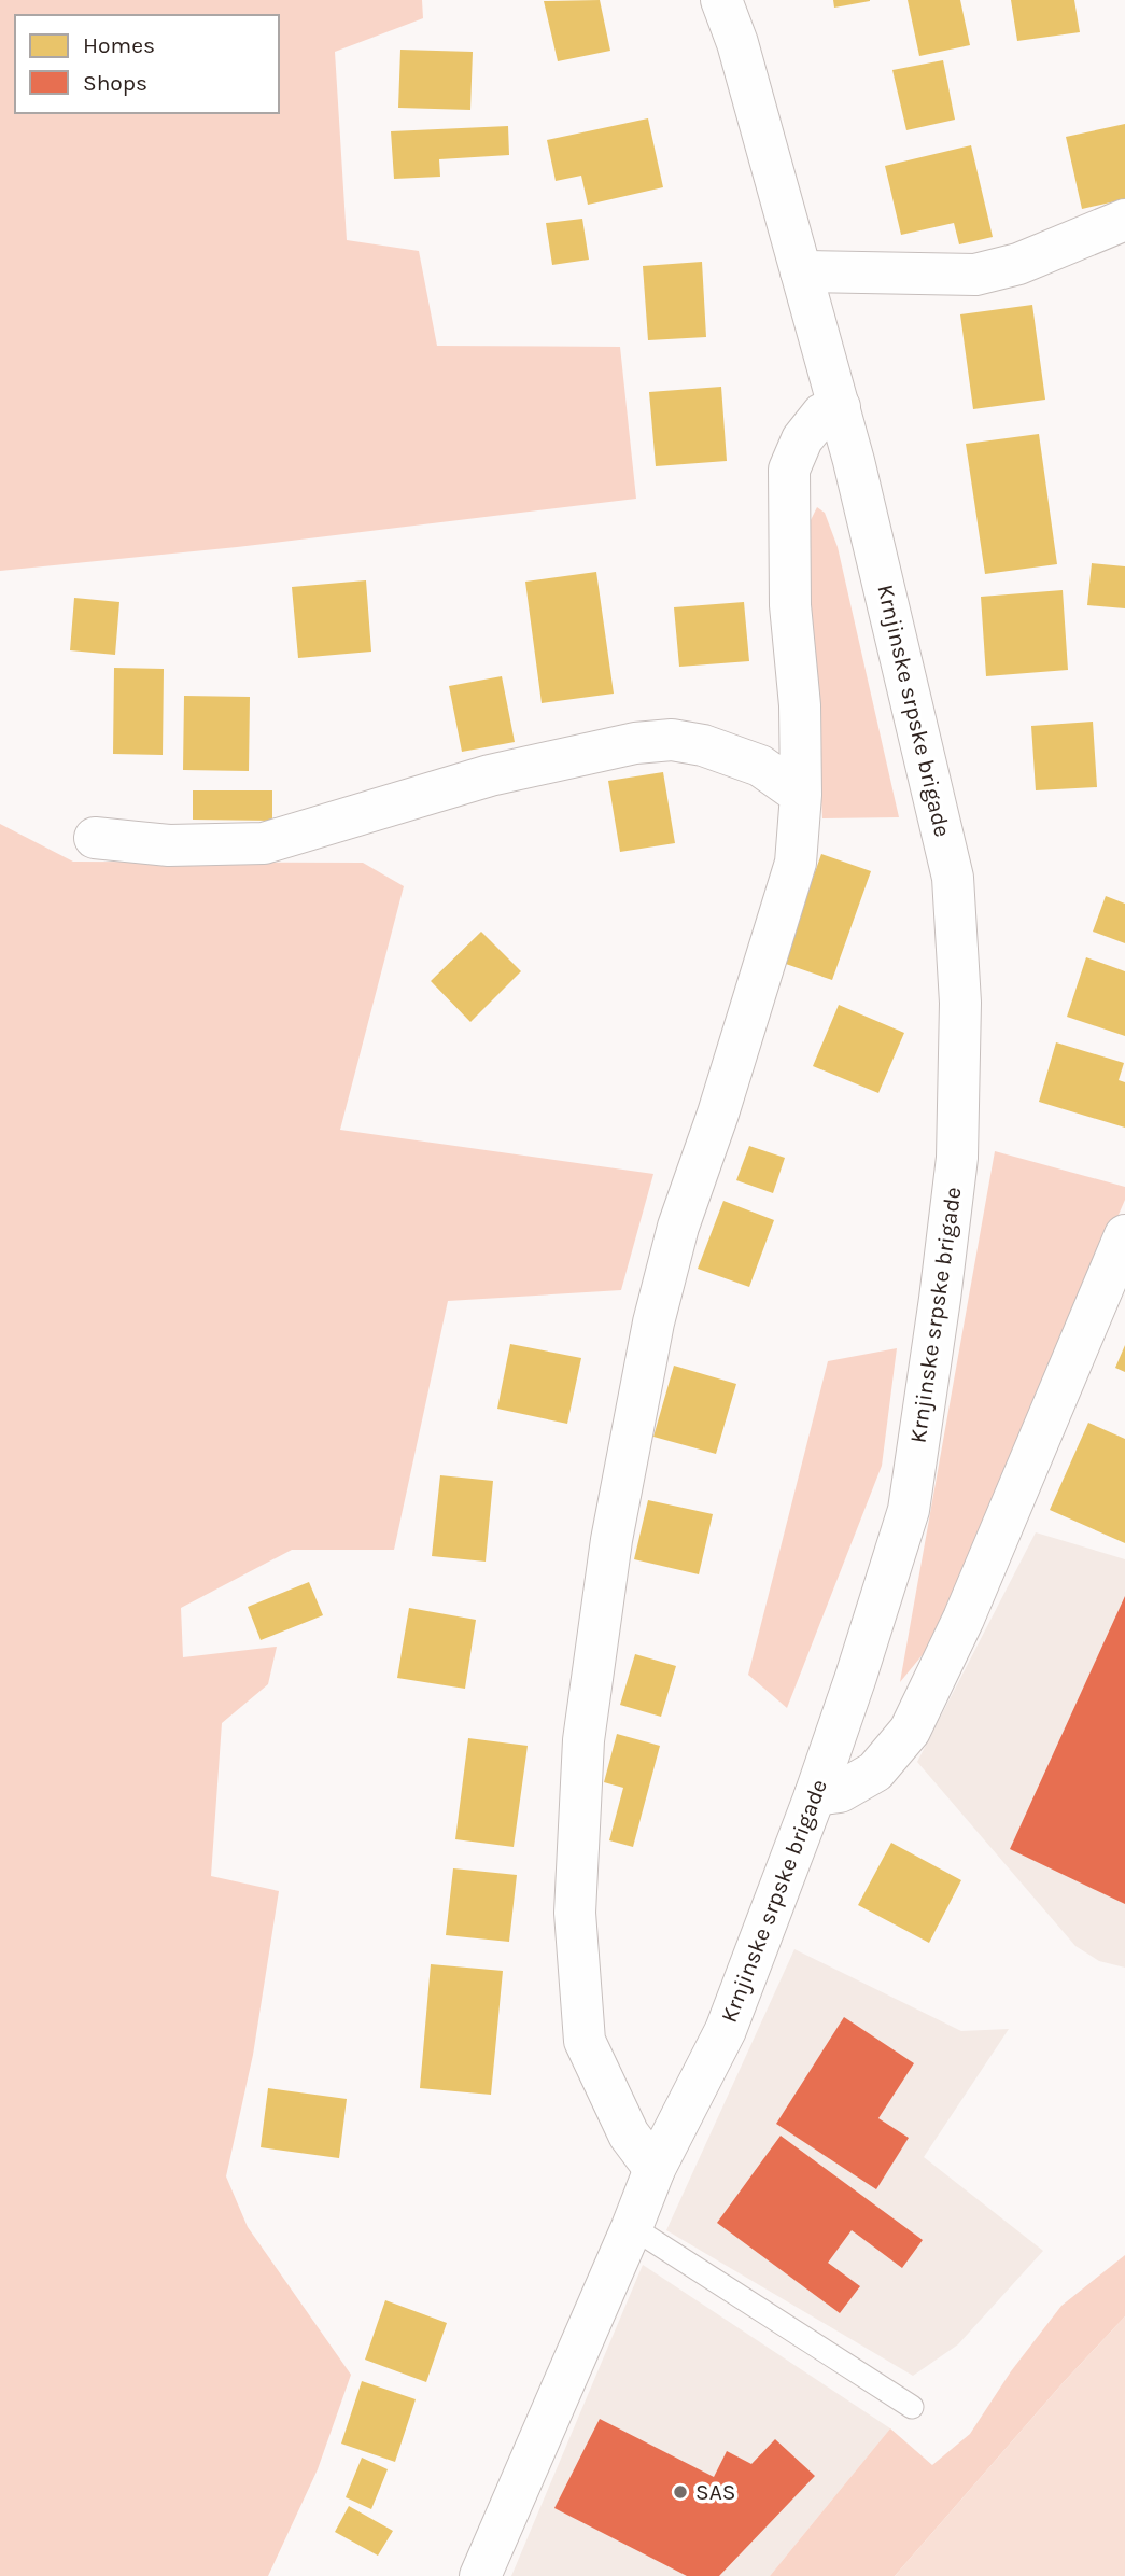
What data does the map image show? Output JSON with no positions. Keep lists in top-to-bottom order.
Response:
{
  "streets": {
    "street": ["Krnjinske srpske brigade"]
  },
  "places": ["SAS"],
  "legend": ["Homes", "Shops"]
}
